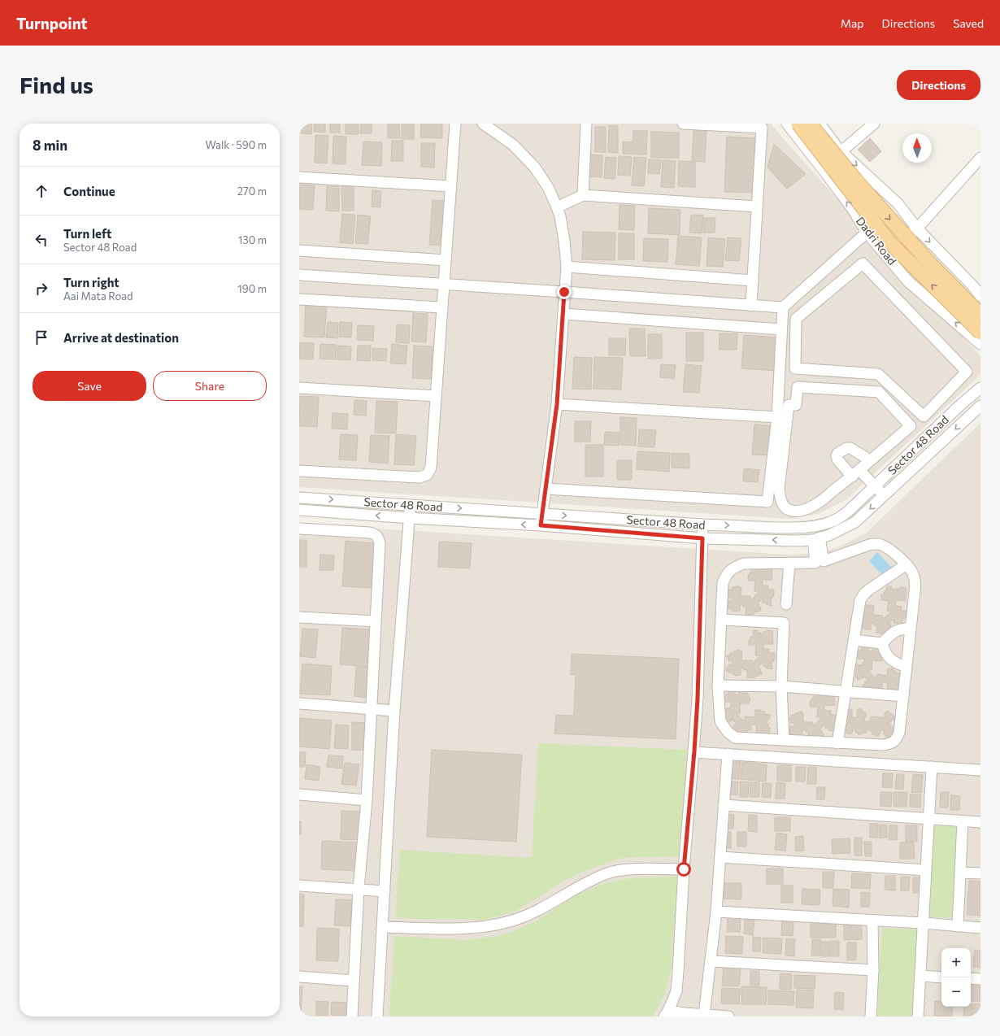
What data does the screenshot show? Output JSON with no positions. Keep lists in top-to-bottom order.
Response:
{
  "streets": {
    "street": ["Dadri Road", "Sector 48 Road"]
  },
  "north": "top",
  "page": {
    "header": "Turnpoint",
    "nav": ["Map", "Directions", "Saved"],
    "buttons": [
      "Directions",
      ["Save", "Share"]
    ],
    "title": "Find us",
    "heading": ["8 min", "Walk · 590 m"],
    "list": [
      ["Continue", "270 m"],
      ["Turn left", "Sector 48 Road", "130 m"],
      ["Turn right", "Aai Mata Road", "190 m"],
      "Arrive at destination"
    ],
    "map_buttons": ["+", "−"]
  }
}
